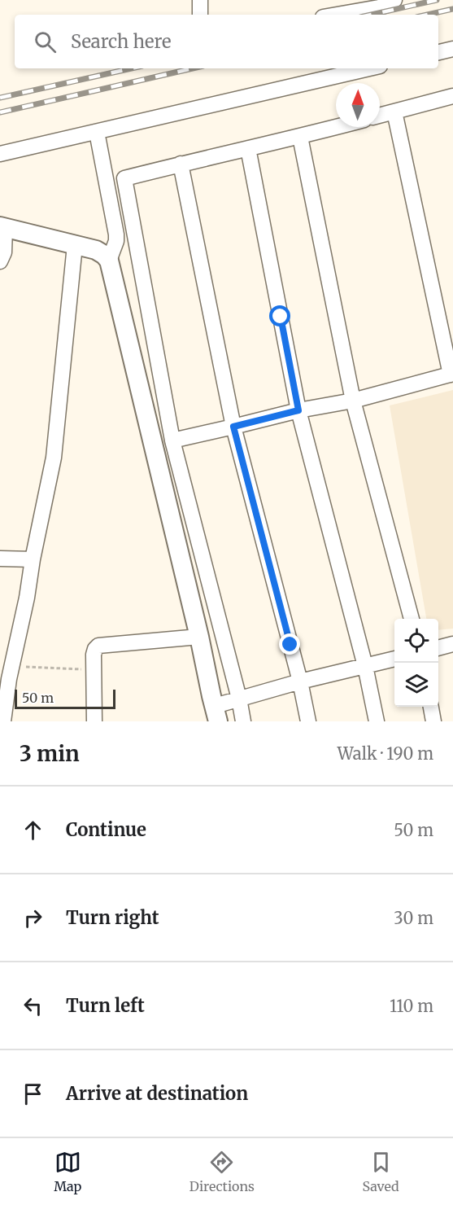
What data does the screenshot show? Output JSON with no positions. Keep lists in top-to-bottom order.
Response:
{
  "scale_bar": "50 m",
  "north": "top",
  "page": {
    "search": "Search here",
    "scale": "50 m",
    "heading": ["3 min", "Walk · 190 m"],
    "list": [
      ["Continue", "50 m"],
      ["Turn right", "30 m"],
      ["Turn left", "110 m"],
      "Arrive at destination"
    ],
    "nav": ["Map", "Directions", "Saved"]
  }
}
